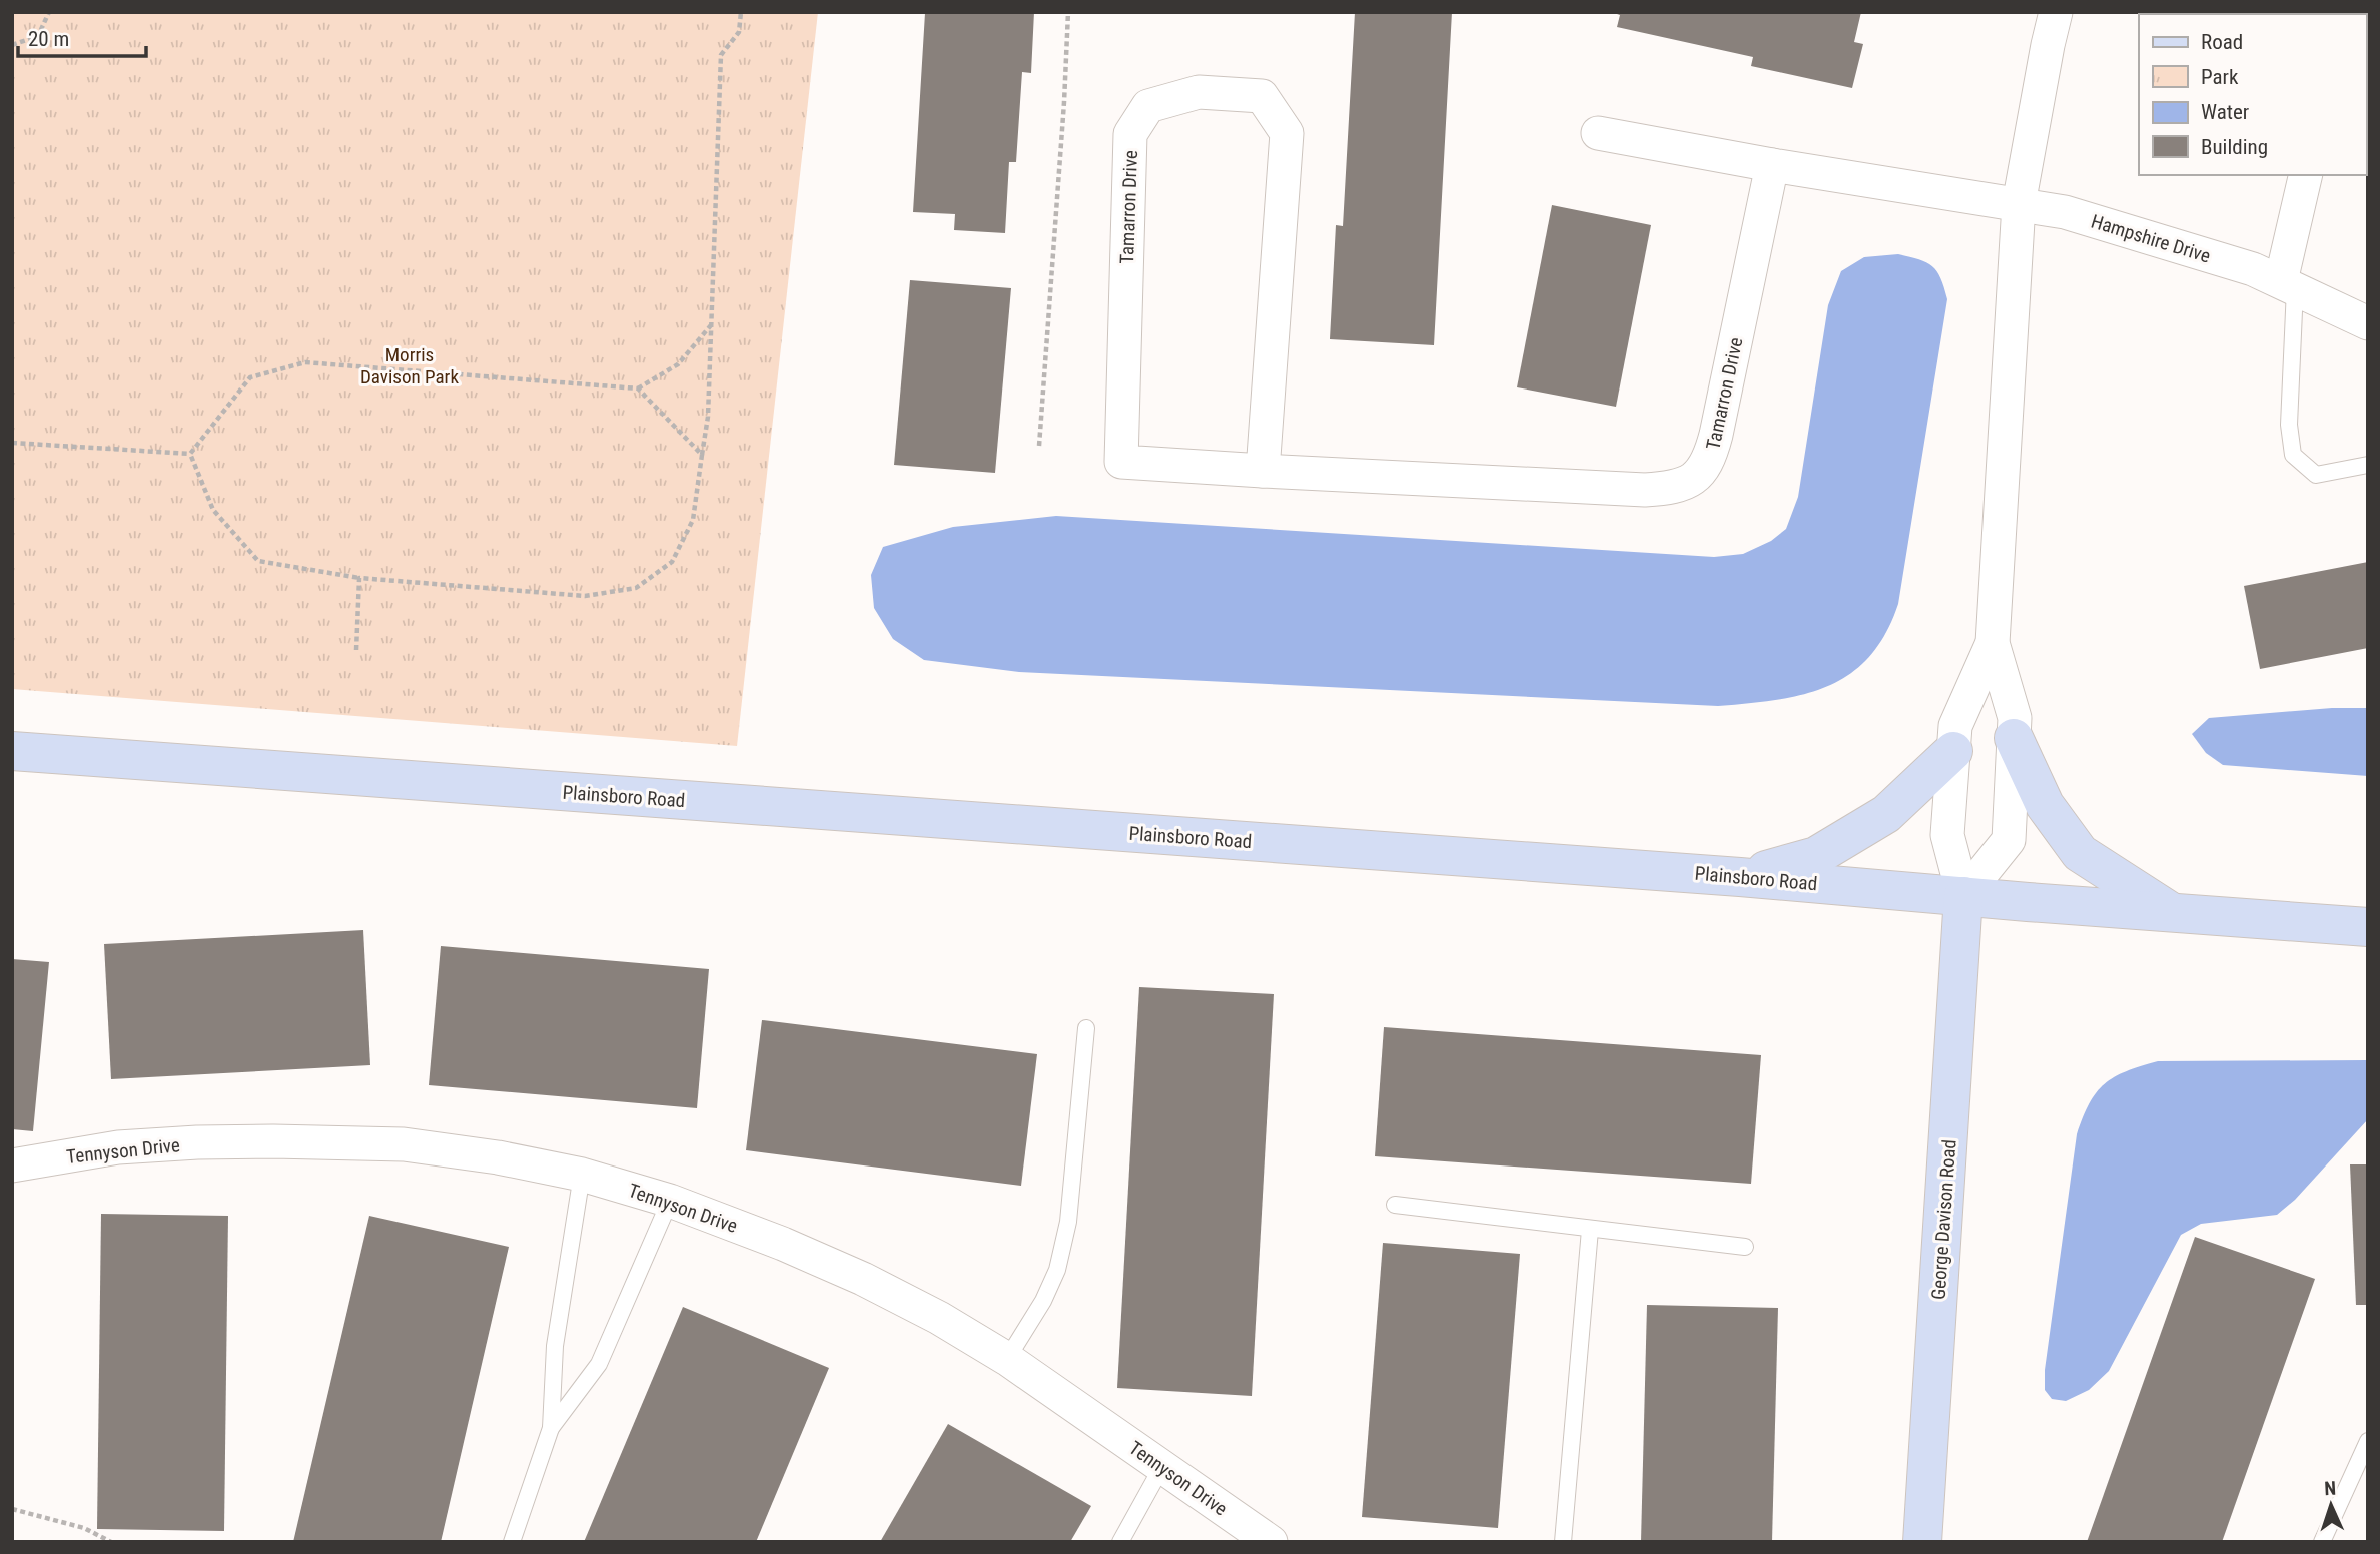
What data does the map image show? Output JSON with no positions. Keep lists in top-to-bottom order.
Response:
{
  "streets": {
    "street": [
      "Tamarron Drive",
      "Hampshire Drive",
      "Plainsboro Road",
      "Tennyson Drive",
      "George Davison Road"
    ]
  },
  "crossings": [
    ["Plainsboro Road", "George Davison Road"]
  ],
  "parks": ["Morris Davison Park"],
  "legend": [
    "Road",
    "Park",
    "Water",
    "Building"
  ],
  "scale_bar": "20 m",
  "north": "top"
}
